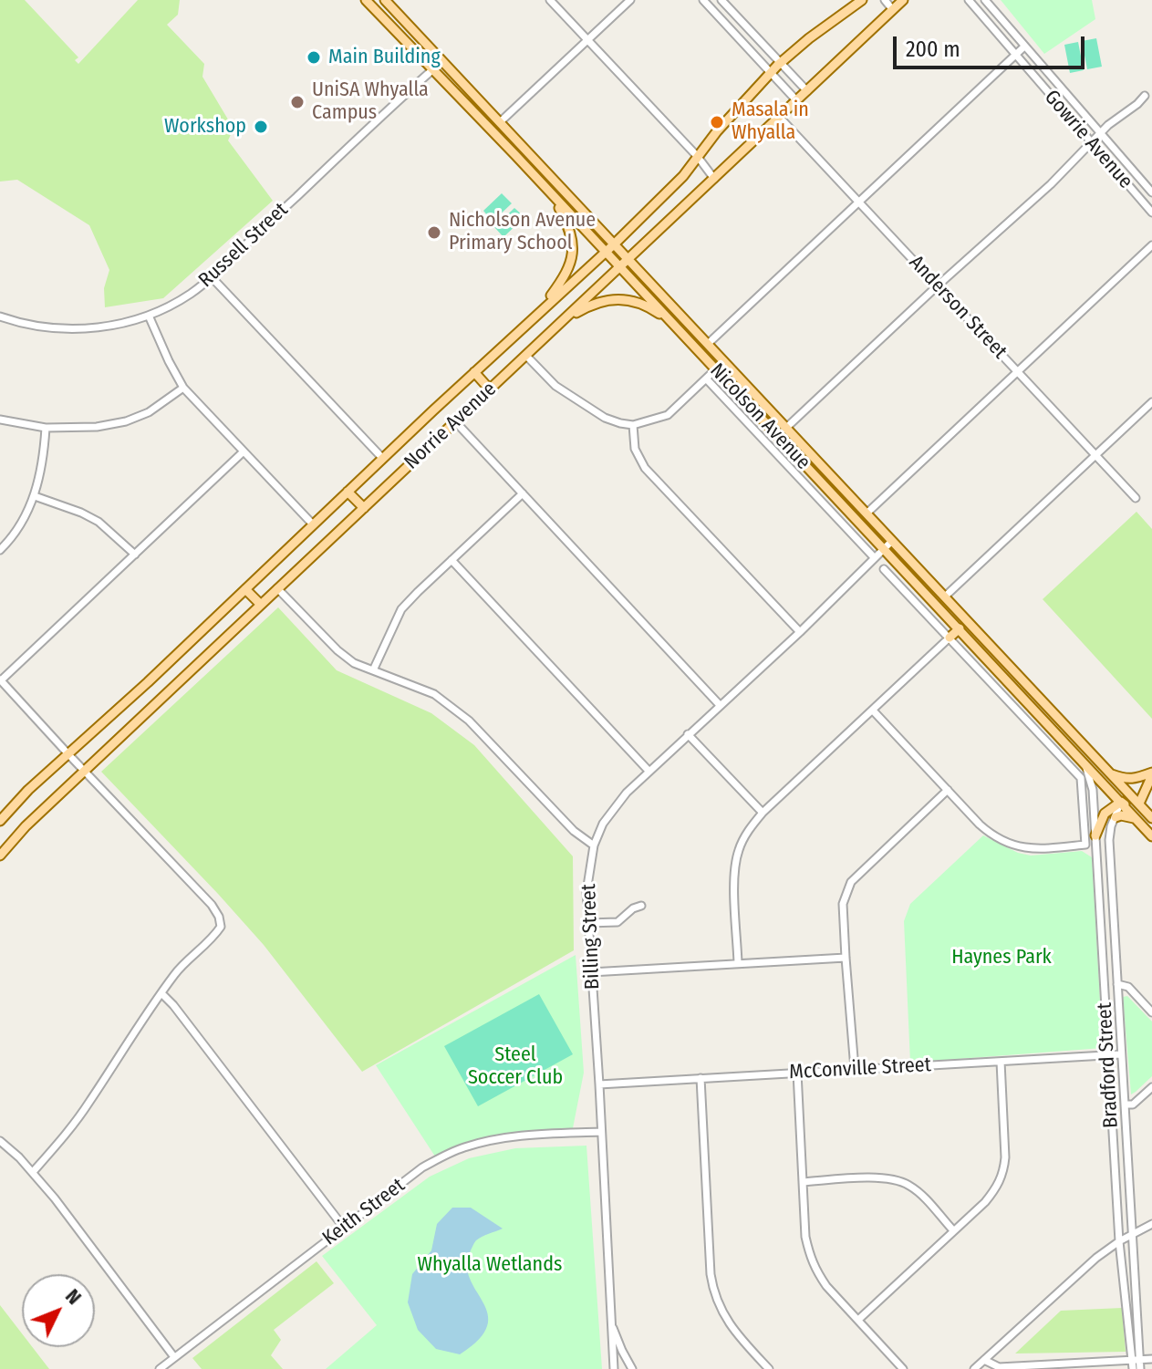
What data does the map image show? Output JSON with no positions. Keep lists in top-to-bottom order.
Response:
{
  "streets": {
    "main road": ["Nicolson Avenue", "Norrie Avenue"],
    "street": [
      "Gowrie Avenue",
      "Russell Street",
      "Anderson Street",
      "Billing Street",
      "Bradford Street",
      "McConville Street",
      "Keith Street"
    ]
  },
  "crossings": [
    ["Russell Street", "Nicolson Avenue"],
    ["Anderson Street", "Norrie Avenue"],
    ["Nicolson Avenue", "Norrie Avenue"],
    ["Nicolson Avenue", "Billing Street"],
    ["Nicolson Avenue", "Bradford Street"],
    ["Billing Street", "McConville Street"],
    ["Billing Street", "Keith Street"],
    ["Bradford Street", "McConville Street"]
  ],
  "parks": ["Haynes Park", "Steel Soccer Club", "Whyalla Wetlands"],
  "places": [
    "Main Building",
    "UniSA Whyalla Campus",
    "Masala in Whyalla",
    "Workshop",
    "Nicholson Avenue Primary School"
  ],
  "scale_bar": "200 m",
  "north": "top right"
}
